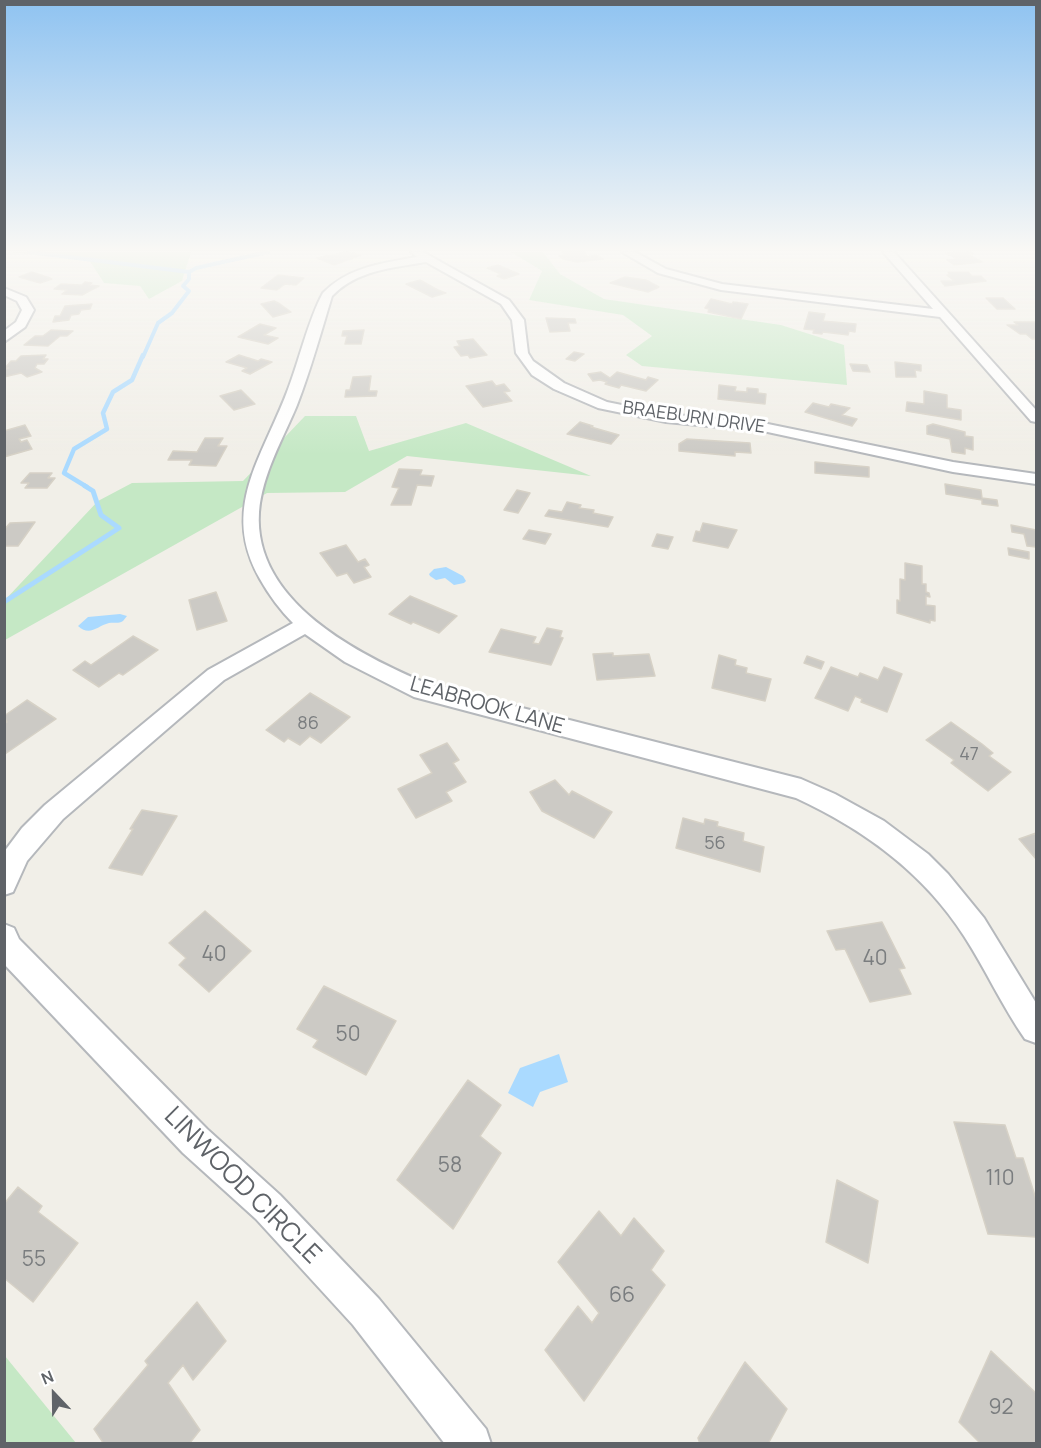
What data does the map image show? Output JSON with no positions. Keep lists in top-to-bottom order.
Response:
{
  "streets": {
    "street": ["BRAEBURN DRIVE", "LEABROOK LANE", "LINWOOD CIRCLE"]
  },
  "house_numbers": [
    "86",
    "47",
    "56",
    "40",
    "40",
    "50",
    "58",
    "110",
    "55",
    "66",
    "92"
  ],
  "north": "top"
}
